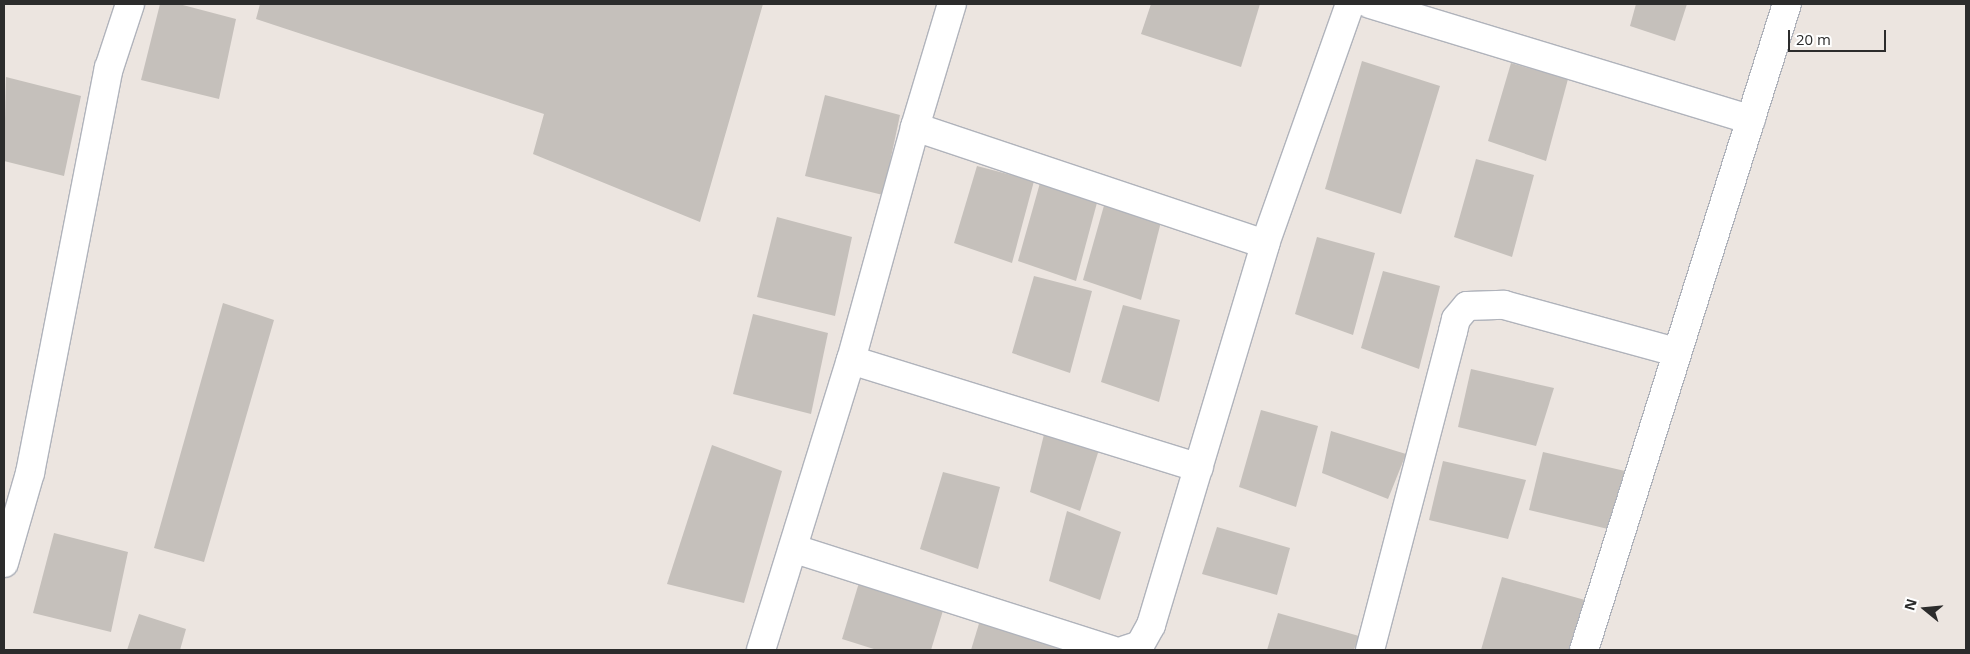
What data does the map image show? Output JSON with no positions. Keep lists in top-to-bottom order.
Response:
{
  "scale_bar": "20 m",
  "north": "left"
}
